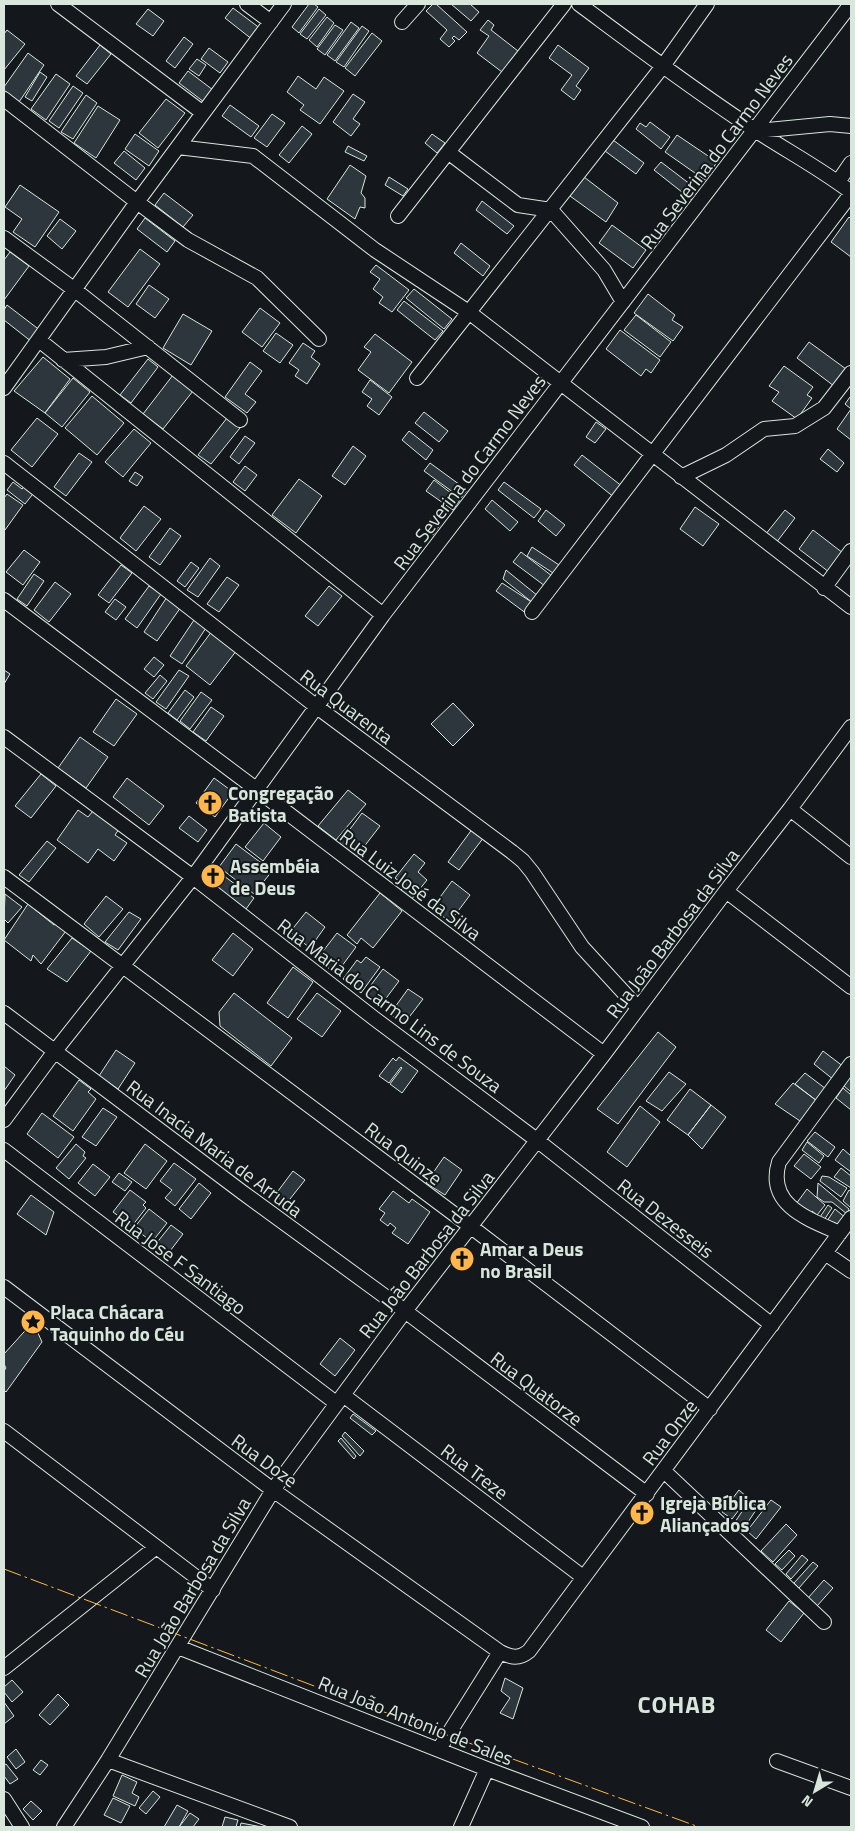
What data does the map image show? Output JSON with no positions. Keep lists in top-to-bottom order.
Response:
{
  "streets": {
    "street": [
      "Rua Severina do Carmo Neves",
      "Rua Quarenta",
      "Rua Luiz José da Silva",
      "Rua João Barbosa da Silva",
      "Rua Maria do Carmo Lins de Souza",
      "Rua Inacia Maria de Arruda",
      "Rua Quinze",
      "Rua Dezesseis",
      "Rua Jose F Santiago",
      "Rua Quatorze",
      "Rua Onze",
      "Rua Doze",
      "Rua Treze",
      "Rua João Antonio de Sales"
    ]
  },
  "crossings": [
    ["Rua Severina do Carmo Neves", "Rua Quarenta"],
    ["Rua Severina do Carmo Neves", "Rua Luiz José da Silva"],
    ["Rua Severina do Carmo Neves", "Rua Maria do Carmo Lins de Souza"],
    ["Rua Severina do Carmo Neves", "Rua Inacia Maria de Arruda"],
    ["Rua Severina do Carmo Neves", "Rua Quinze"],
    ["Rua Quarenta", "Rua João Barbosa da Silva"],
    ["Rua Luiz José da Silva", "Rua João Barbosa da Silva"],
    ["Rua João Barbosa da Silva", "Rua Maria do Carmo Lins de Souza"],
    ["Rua João Barbosa da Silva", "Rua Inacia Maria de Arruda"],
    ["Rua João Barbosa da Silva", "Rua Quinze"],
    ["Rua João Barbosa da Silva", "Rua Dezesseis"],
    ["Rua João Barbosa da Silva", "Rua Jose F Santiago"],
    ["Rua João Barbosa da Silva", "Rua Quatorze"],
    ["Rua João Barbosa da Silva", "Rua Doze"],
    ["Rua João Barbosa da Silva", "Rua Treze"],
    ["Rua João Barbosa da Silva", "Rua João Antonio de Sales"],
    ["Rua Maria do Carmo Lins de Souza", "Rua Dezesseis"],
    ["Rua Inacia Maria de Arruda", "Rua Quatorze"],
    ["Rua Quinze", "Rua Onze"],
    ["Rua Dezesseis", "Rua Onze"],
    ["Rua Jose F Santiago", "Rua Treze"],
    ["Rua Quatorze", "Rua Onze"],
    ["Rua Onze", "Rua Doze"],
    ["Rua Onze", "Rua Treze"]
  ],
  "districts": ["COHAB"],
  "places": {
    "church": [
      "Congregação Batista",
      "Assembéia de Deus",
      "Amar a Deus no Brasil",
      "Igreja Bíblica Aliançados"
    ],
    "place": ["Placa Chácara Taquinho do Céu"]
  },
  "north": "bottom left"
}
